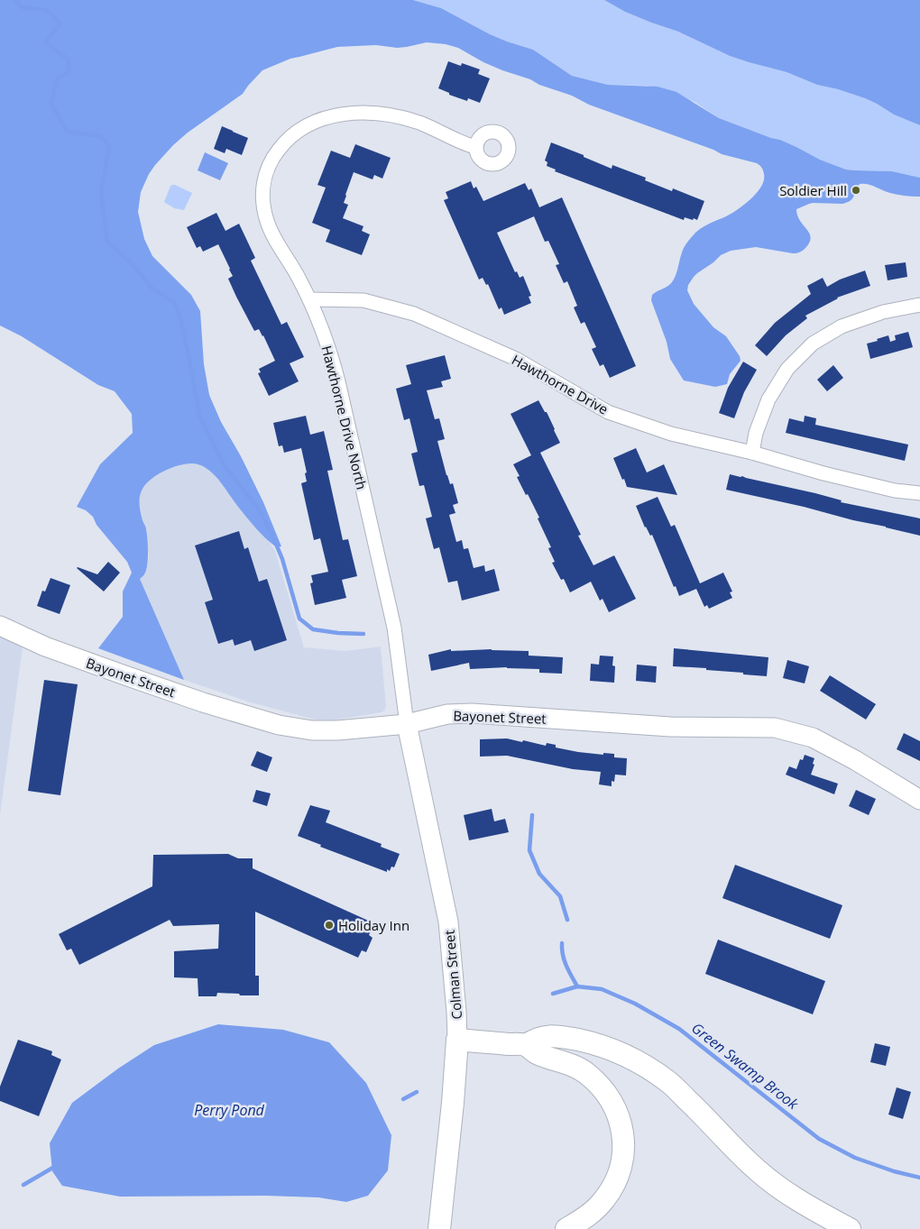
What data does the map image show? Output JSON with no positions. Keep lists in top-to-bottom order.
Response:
{
  "streets": {
    "main road": ["Colman Street"],
    "street": ["Hawthorne Drive", "Hawthorne Drive North", "Bayonet Street"]
  },
  "crossings": [
    ["Hawthorne Drive", "Hawthorne Drive North"],
    ["Hawthorne Drive North", "Bayonet Street"],
    ["Hawthorne Drive North", "Colman Street"],
    ["Bayonet Street", "Colman Street"]
  ],
  "water": ["Green Swamp Brook", "Perry Pond"],
  "places": ["Soldier Hill", "Holiday Inn"]
}
